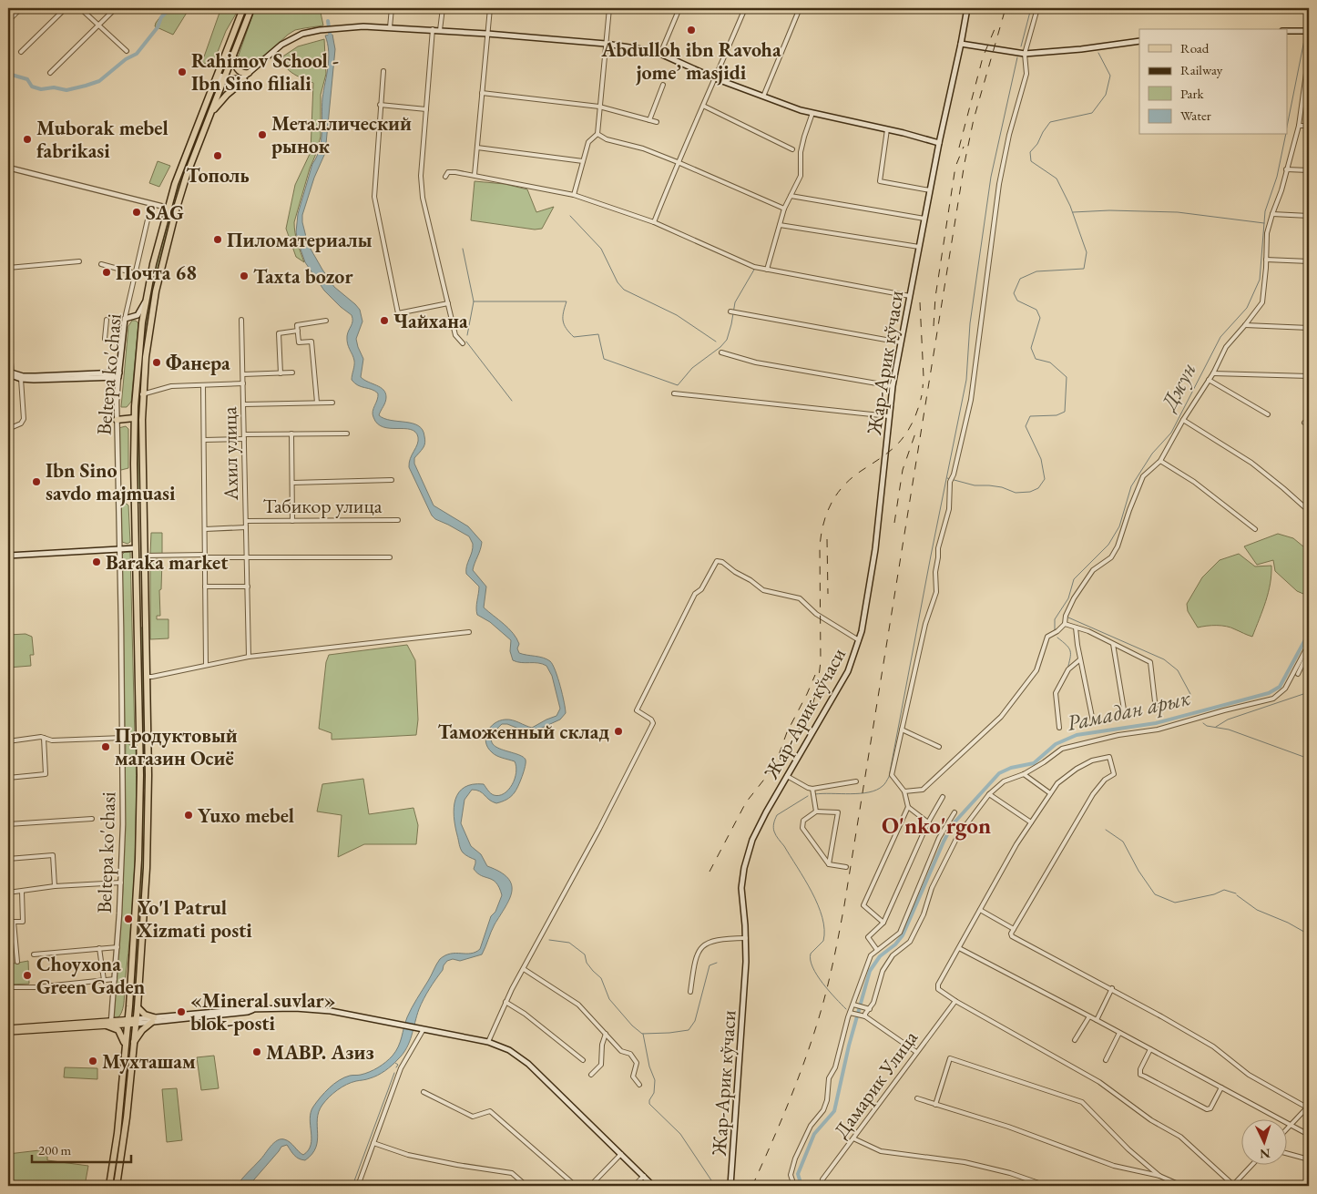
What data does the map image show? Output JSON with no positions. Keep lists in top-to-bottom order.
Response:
{
  "streets": {
    "main road": ["Жар-Арик кўчаси", "Beltepa ko'chasi"],
    "street": ["Ахил улица", "Табикор улица", "Дамарик Улица"]
  },
  "crossings": [
    ["Ахил улица", "Табикор улица"]
  ],
  "districts": ["O'nko'rgon"],
  "water": ["Джун", "Рамадан арык"],
  "places": [
    "Abdulloh ibn Ravoha jome’ masjidi",
    "Rahimov School - Ibn Sino filiali",
    "Металлический рынок",
    "Muborak mebel fabrikasi",
    "Тополь",
    "SAG",
    "Пиломатериалы",
    "Почта 68",
    "Taxta bozor",
    "Чайхана",
    "Фанера",
    "Ibn Sino savdo majmuasi",
    "Baraka market",
    "Таможенный склад",
    "Продуктовый магазин Осиё",
    "Yuxo mebel",
    "Yo'l Patrul Xizmati posti",
    "Choyxona Green Gaden",
    "«Mineral suvlar» blok-posti",
    "МАВР. Азиз",
    "Мухташам"
  ],
  "legend": [
    "Road",
    "Railway",
    "Park",
    "Water"
  ],
  "scale_bar": "200 m",
  "north": "bottom"
}
